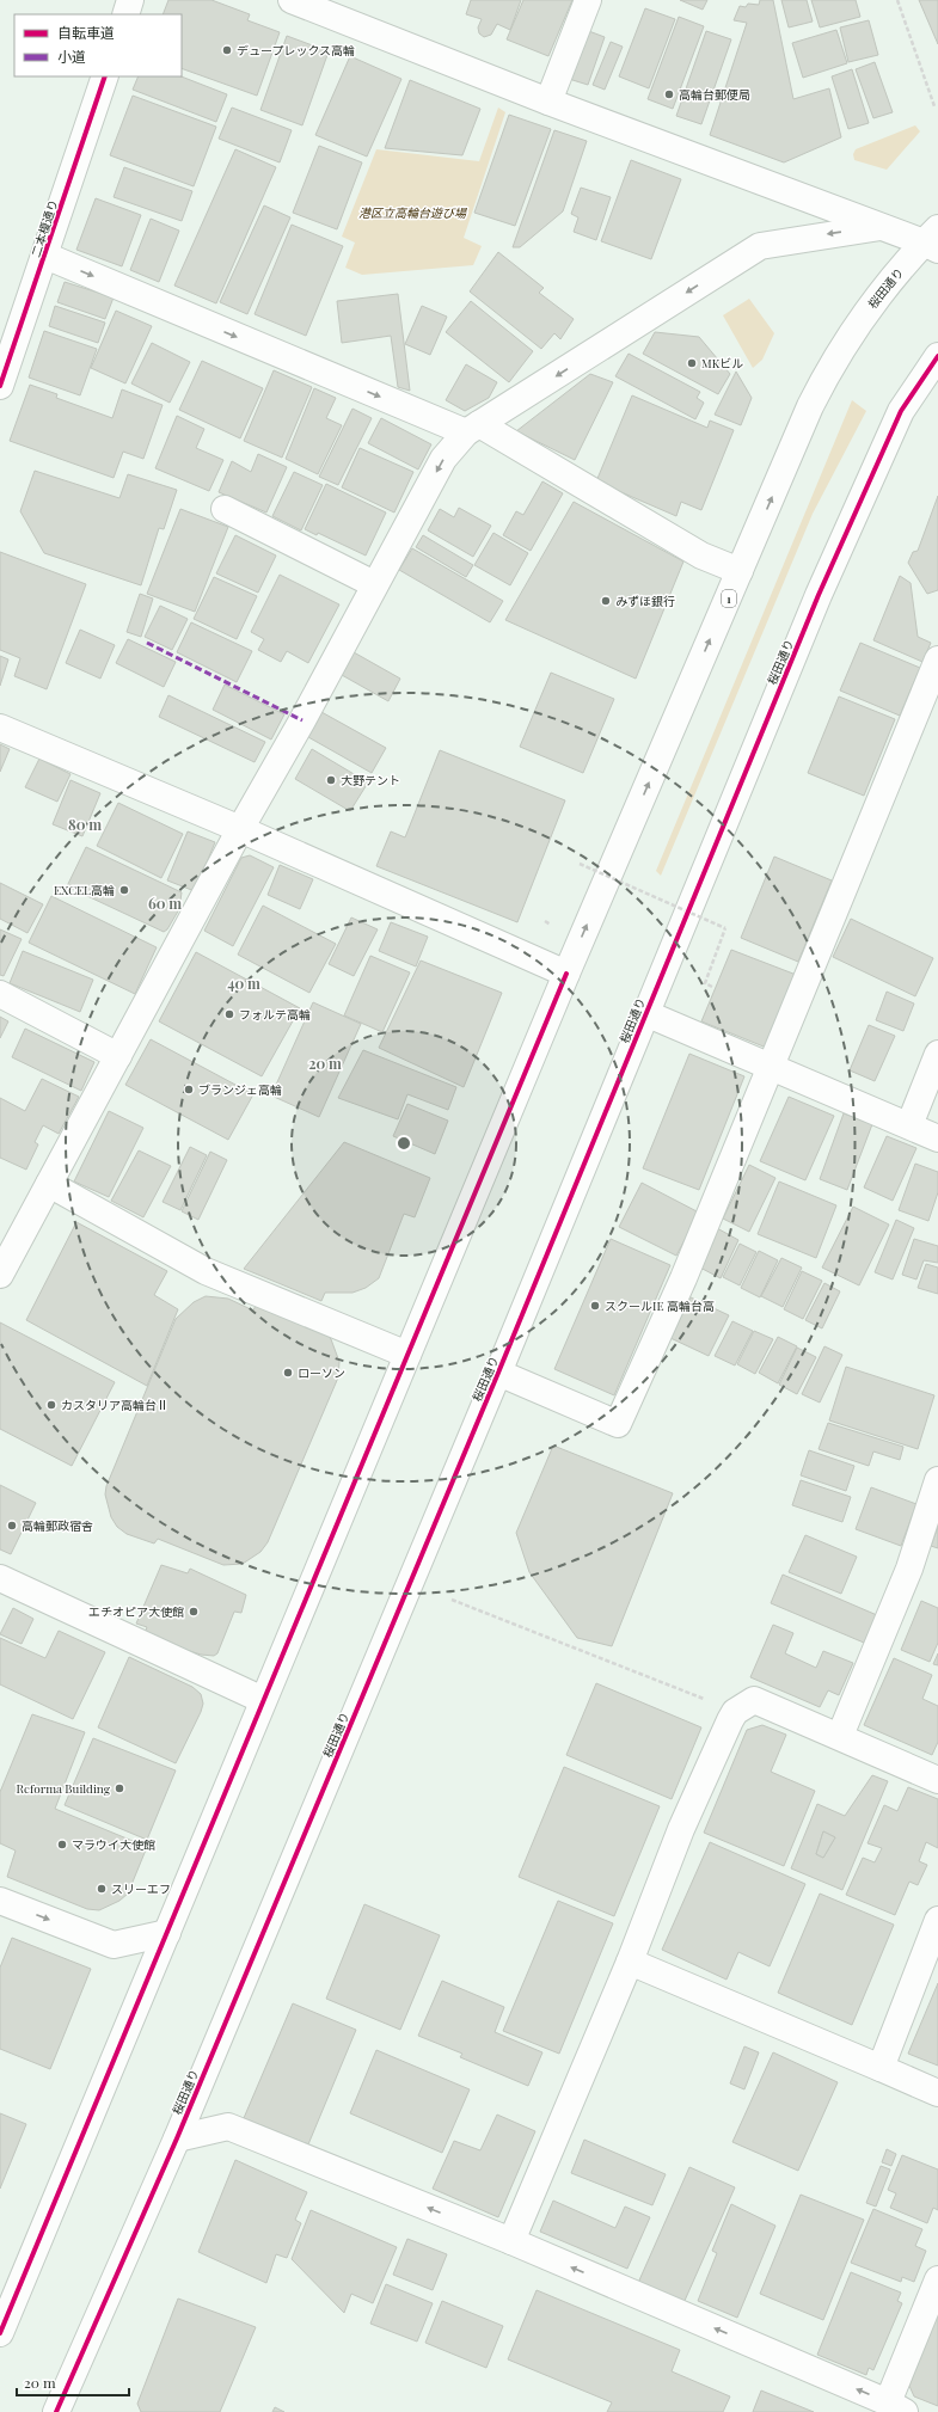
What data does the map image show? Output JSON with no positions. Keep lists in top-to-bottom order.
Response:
{
  "streets": {
    "main road": ["二本榎通り", "桜田通り", "1"]
  },
  "parks": ["港区立高輪台遊び場"],
  "places": [
    "デュープレックス高輪",
    "高輪台郵便局",
    "MKビル",
    "みずほ銀行",
    "大野テント",
    "EXCEL高輪",
    "フォルテ高輪",
    "ブランジェ高輪",
    "スクールIE 高輪台高",
    "ローソン",
    "カスタリア高輪台Ⅱ",
    "高輪郵政宿舎",
    "エチオピア大使館",
    "Reforma Building",
    "マラウイ大使館",
    "スリーエフ"
  ],
  "legend": ["自転車道", "小道"],
  "scale_bar": "20 m",
  "rings": [
    "80 m",
    "60 m",
    "40 m",
    "20 m"
  ]
}
